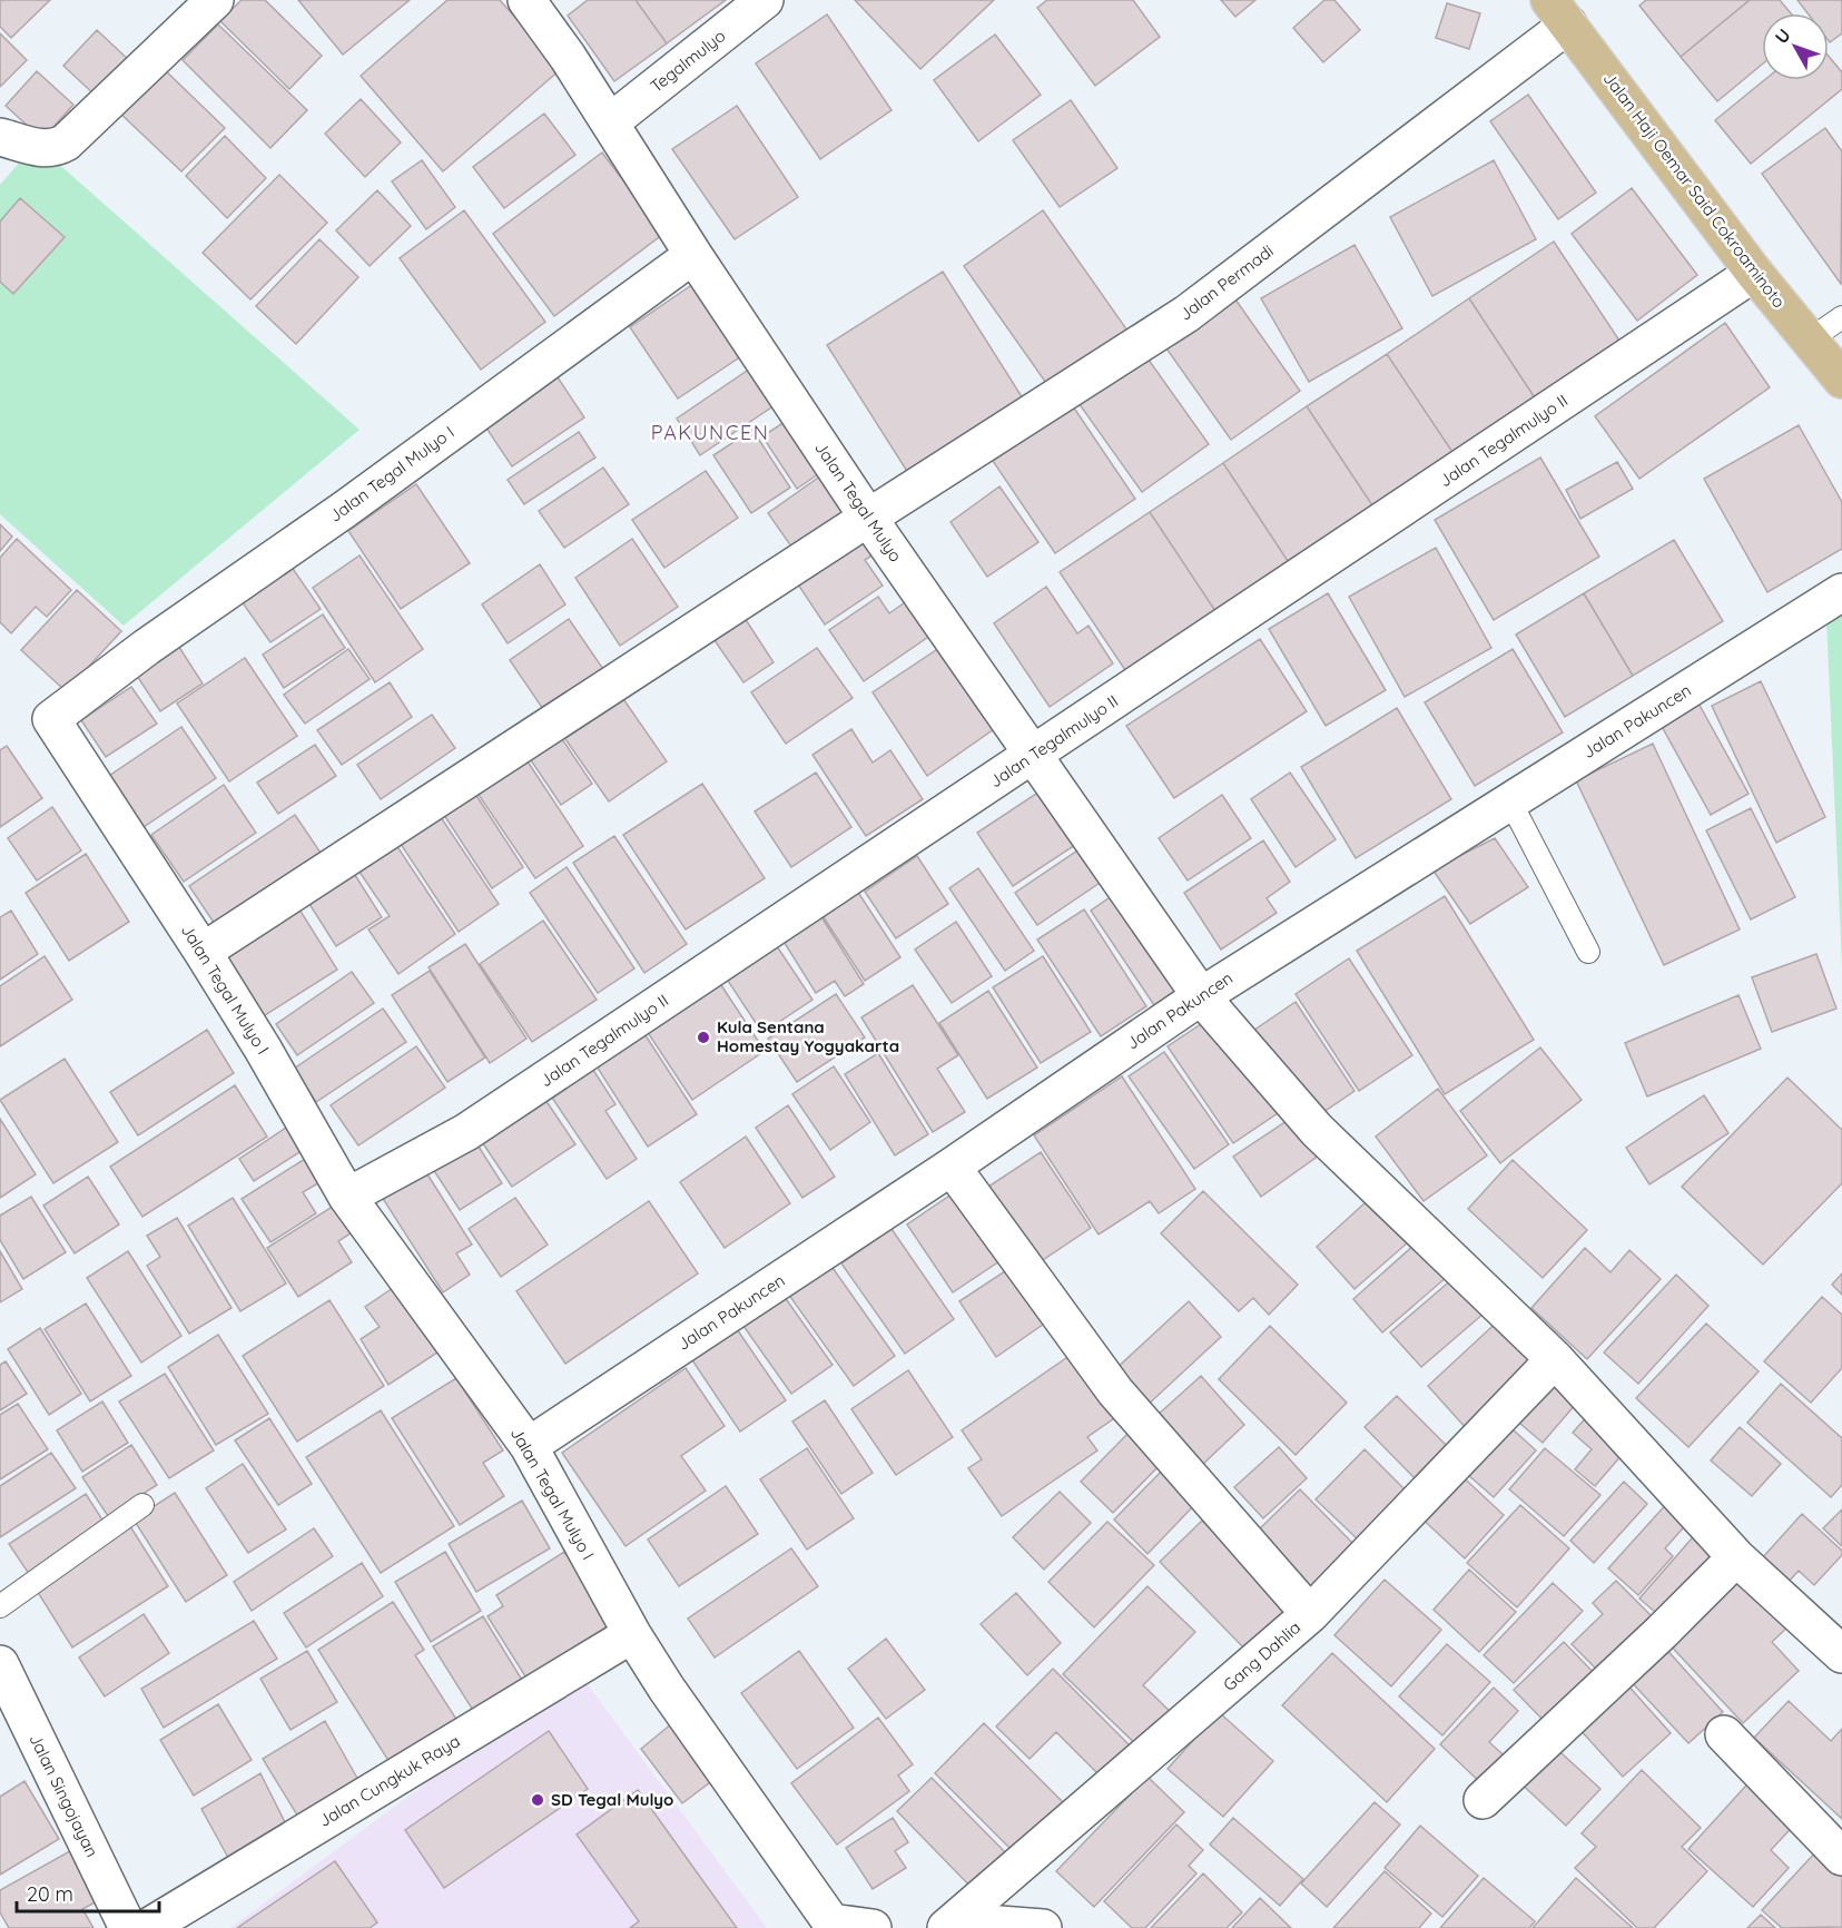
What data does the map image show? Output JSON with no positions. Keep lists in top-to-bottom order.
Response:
{
  "streets": {
    "main road": ["Jalan Haji Oemar Said Cokroaminoto"],
    "street": [
      "Tegalmulyo",
      "Jalan Permadi",
      "Jalan Tegalmulyo II",
      "Jalan Tegal Mulyo I",
      "Jalan Tegal Mulyo",
      "Jalan Pakuncen",
      "Gang Dahlia",
      "Jalan Cungkuk Raya",
      "Jalan Singojayan"
    ]
  },
  "crossings": [
    ["Tegalmulyo", "Jalan Tegal Mulyo"],
    ["Jalan Haji Oemar Said Cokroaminoto", "Jalan Permadi"],
    ["Jalan Haji Oemar Said Cokroaminoto", "Jalan Tegalmulyo II"],
    ["Jalan Permadi", "Jalan Tegal Mulyo I"],
    ["Jalan Permadi", "Jalan Tegal Mulyo"],
    ["Jalan Tegalmulyo II", "Jalan Tegal Mulyo I"],
    ["Jalan Tegalmulyo II", "Jalan Tegal Mulyo"],
    ["Jalan Tegal Mulyo I", "Jalan Tegal Mulyo"],
    ["Jalan Tegal Mulyo I", "Jalan Pakuncen"],
    ["Jalan Tegal Mulyo I", "Jalan Cungkuk Raya"],
    ["Jalan Tegal Mulyo", "Jalan Pakuncen"],
    ["Jalan Tegal Mulyo", "Gang Dahlia"]
  ],
  "districts": ["PAKUNCEN"],
  "places": ["Kula Sentana Homestay Yogyakarta", "SD Tegal Mulyo"],
  "scale_bar": "20 m",
  "north": "top left"
}
